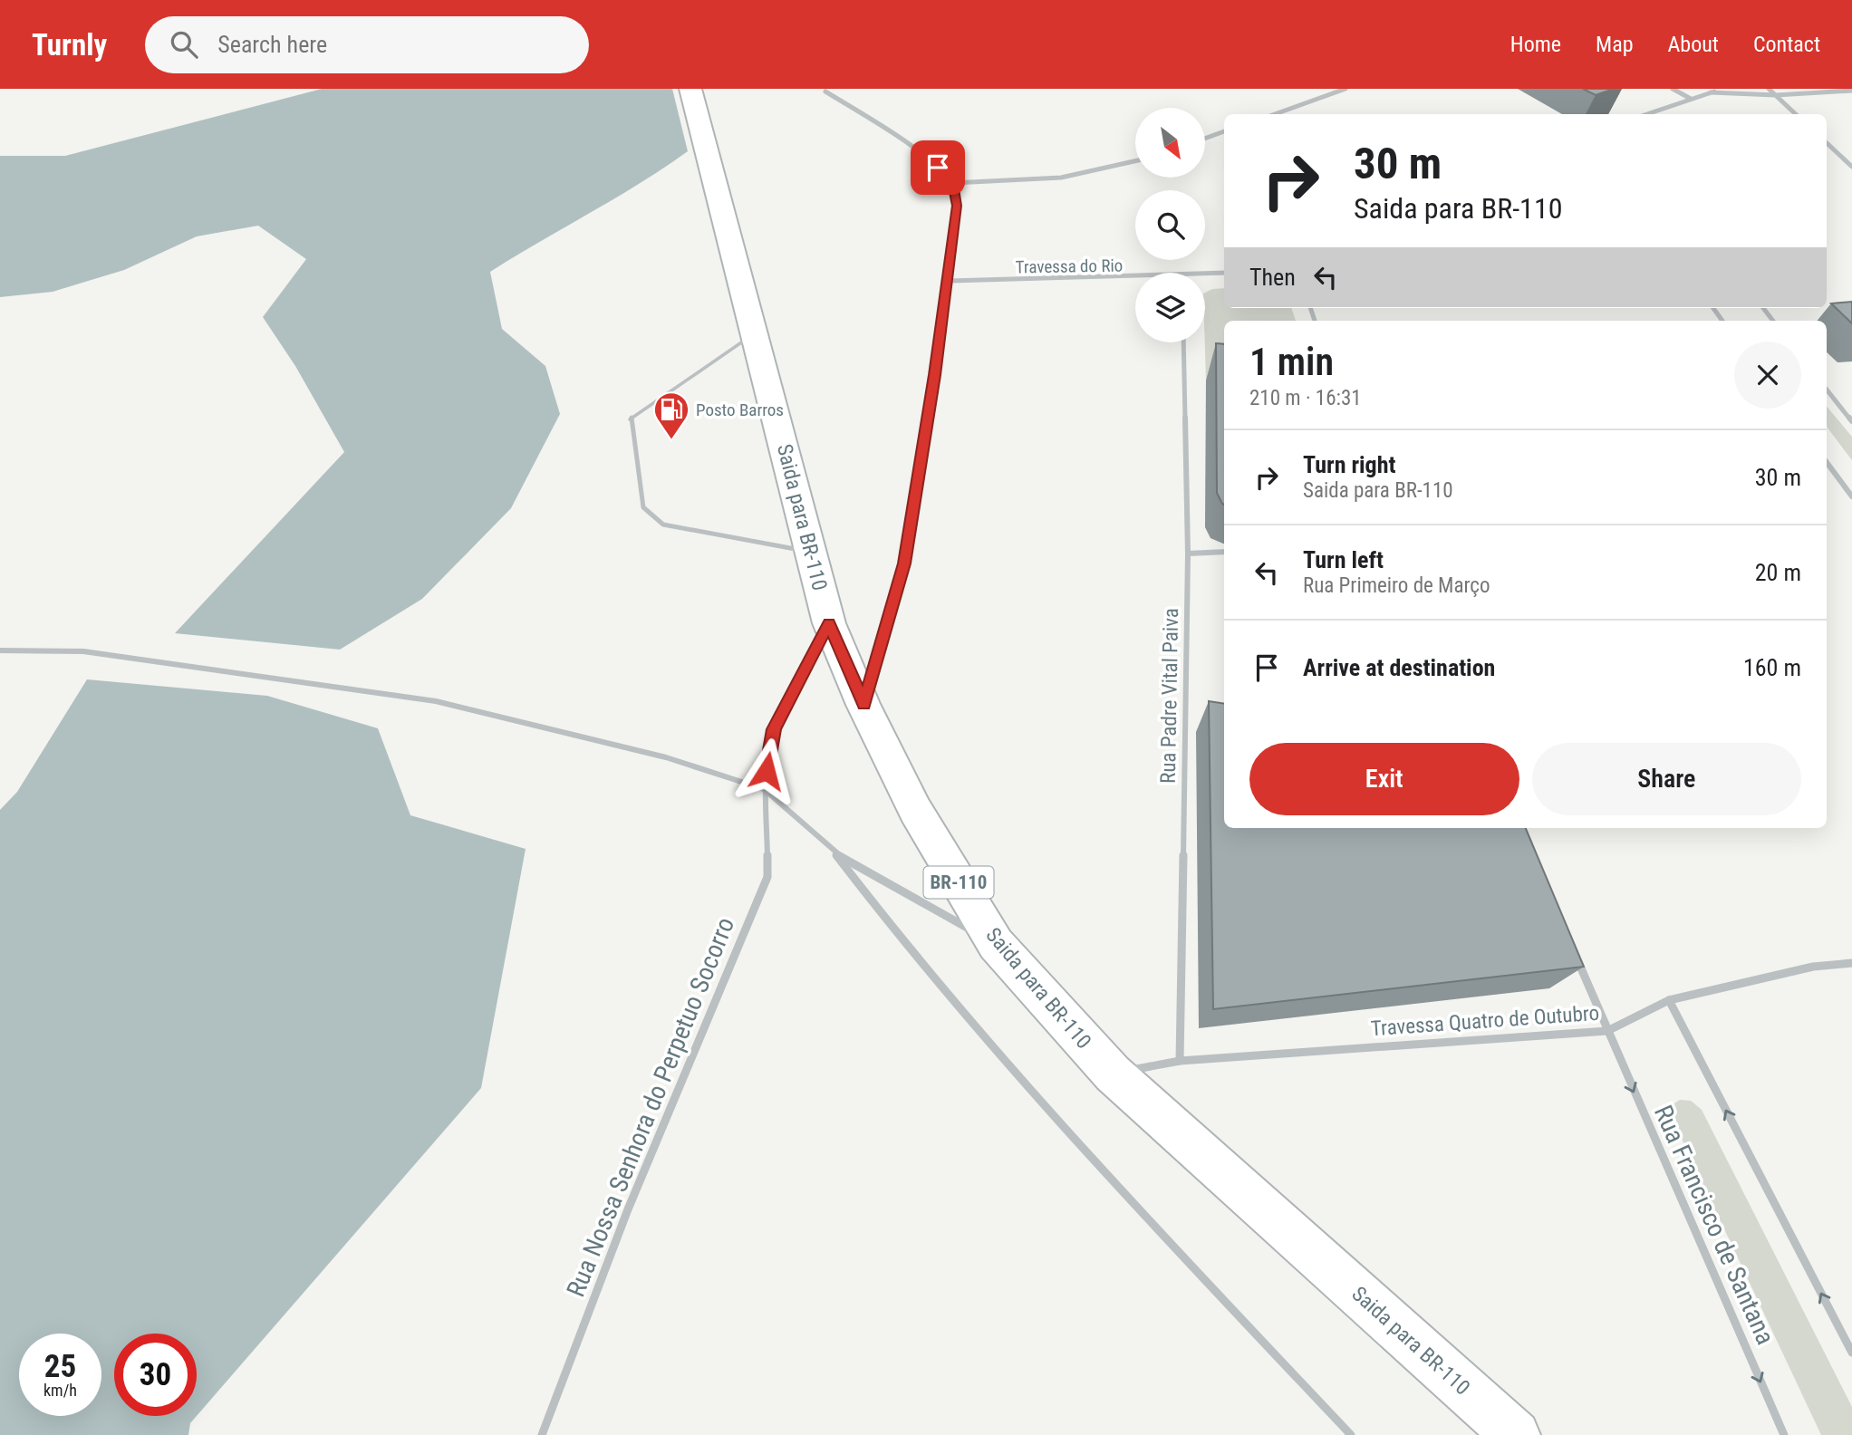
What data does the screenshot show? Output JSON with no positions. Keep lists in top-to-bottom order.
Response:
{
  "streets": {
    "main road": ["Saida para BR-110", "BR-110"],
    "street": [
      "Travessa do Rio",
      "Rua Padre Vital Paiva",
      "Travessa Quatro de Outubro",
      "Rua Nossa Senhora do Perpetuo Socorro",
      "Rua Francisco de Santana"
    ]
  },
  "crossings": [
    ["Saida para BR-110", "Travessa Quatro de Outubro"],
    ["Saida para BR-110", "Rua Nossa Senhora do Perpetuo Socorro"],
    ["Rua Padre Vital Paiva", "Travessa Quatro de Outubro"],
    ["Travessa Quatro de Outubro", "Rua Francisco de Santana"]
  ],
  "one_way": ["Rua Francisco de Santana"],
  "places": {
    "fuel station": ["Posto Barros"]
  },
  "north": "bottom right",
  "page": {
    "header": "Turnly",
    "search": "Search here",
    "nav": [
      "Home",
      "Map",
      "About",
      "Contact"
    ],
    "turn": ["30 m", "Saida para BR-110"],
    "then": "Then",
    "heading": ["1 min", "210 m · 16:31"],
    "list": [
      {
        "name": "Turn right",
        "note": "Saida para BR-110",
        "value": "30 m"
      },
      {
        "name": "Turn left",
        "note": "Rua Primeiro de Março",
        "value": "20 m"
      },
      {
        "name": "Arrive at destination",
        "value": "160 m"
      }
    ],
    "buttons": ["Exit", "Share"],
    "speed": "25 km/h",
    "limit": "30"
  }
}
